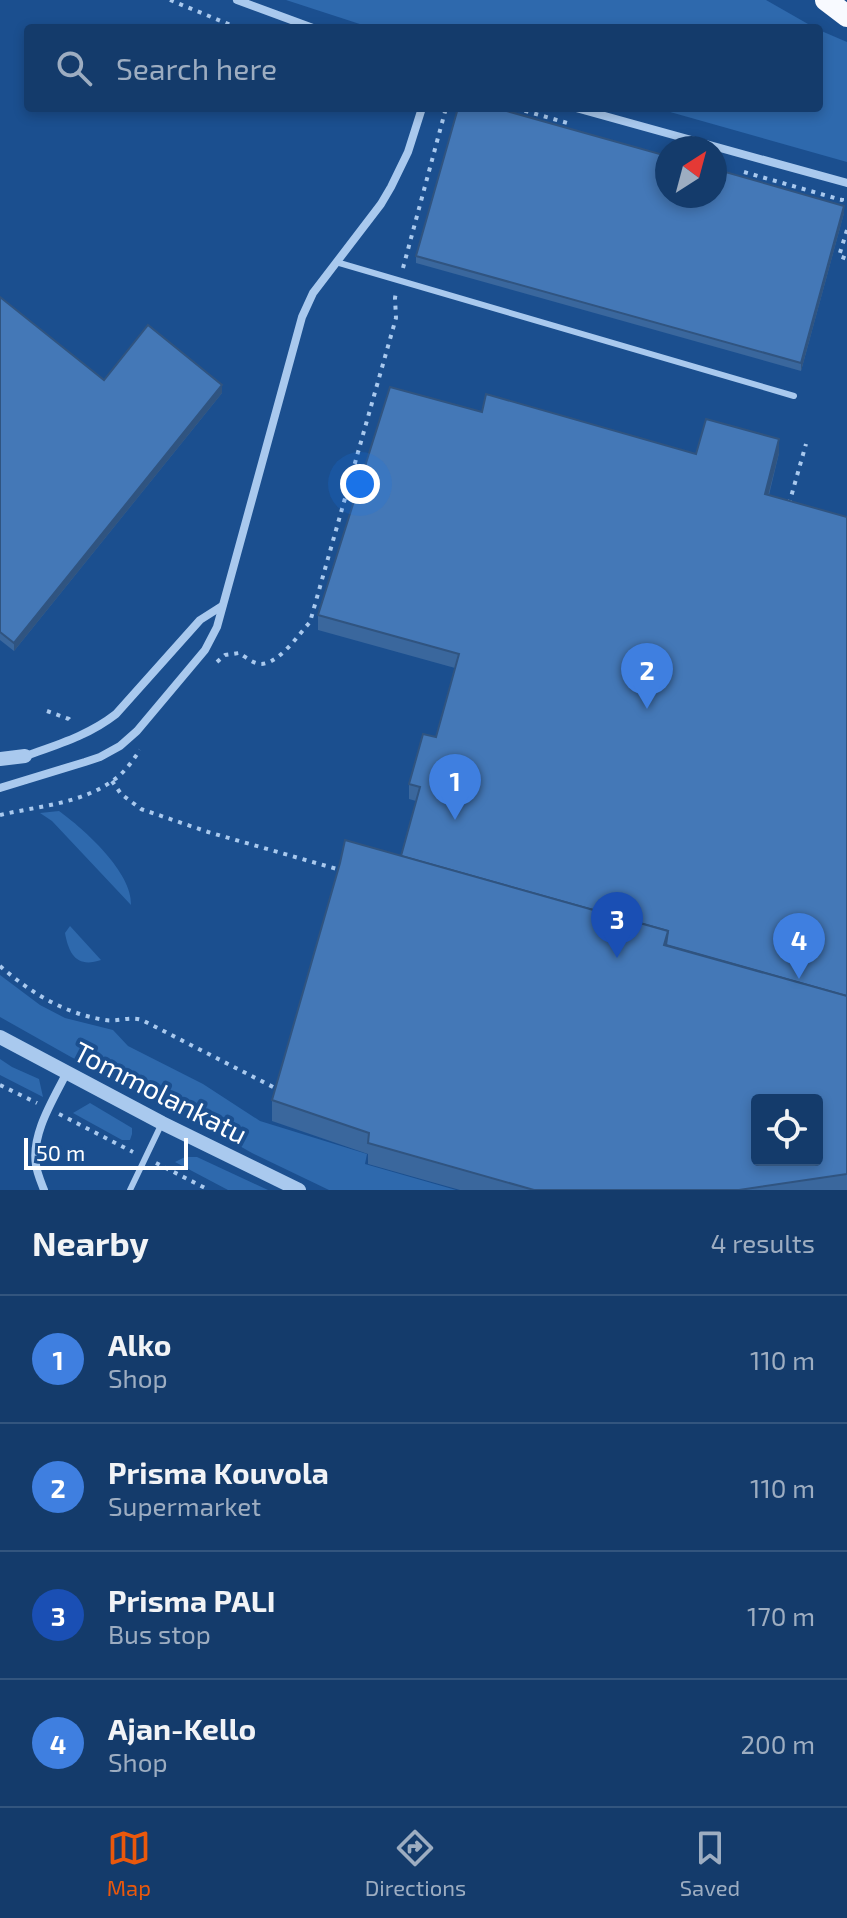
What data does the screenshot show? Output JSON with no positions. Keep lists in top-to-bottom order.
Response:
{
  "streets": {
    "street": ["Tommolankatu"]
  },
  "scale_bar": "50 m",
  "north": "top right",
  "page": {
    "search": "Search here",
    "pins": [
      "2",
      "1",
      "3",
      "4"
    ],
    "scale": "50 m",
    "heading": ["Nearby", "4 results"],
    "list": [
      {
        "mark": "1",
        "name": "Alko",
        "note": "Shop",
        "value": "110 m"
      },
      {
        "mark": "2",
        "name": "Prisma Kouvola",
        "note": "Supermarket",
        "value": "110 m"
      },
      {
        "mark": "3",
        "name": "Prisma PALI",
        "note": "Bus stop",
        "value": "170 m"
      },
      {
        "mark": "4",
        "name": "Ajan-Kello",
        "note": "Shop",
        "value": "200 m"
      }
    ],
    "nav": ["Map", "Directions", "Saved"]
  }
}
